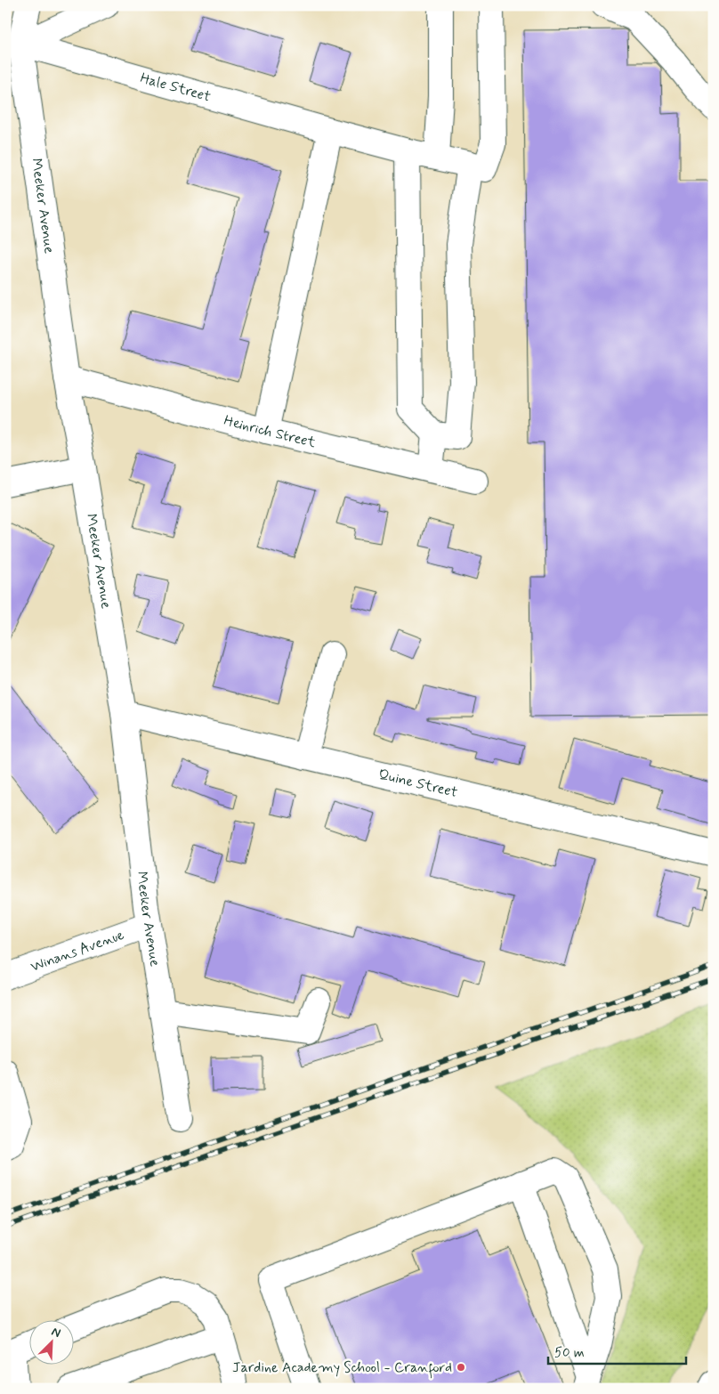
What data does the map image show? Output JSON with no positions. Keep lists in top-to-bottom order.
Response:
{
  "streets": {
    "main road": [
      "Hale Street",
      "Meeker Avenue",
      "Heinrich Street",
      "Quine Street",
      "Winans Avenue"
    ]
  },
  "crossings": [
    ["Hale Street", "Meeker Avenue"],
    ["Meeker Avenue", "Heinrich Street"],
    ["Meeker Avenue", "Quine Street"],
    ["Meeker Avenue", "Winans Avenue"]
  ],
  "places": ["Jardine Academy School - Cranford"],
  "scale_bar": "50 m",
  "north": "top right"
}
